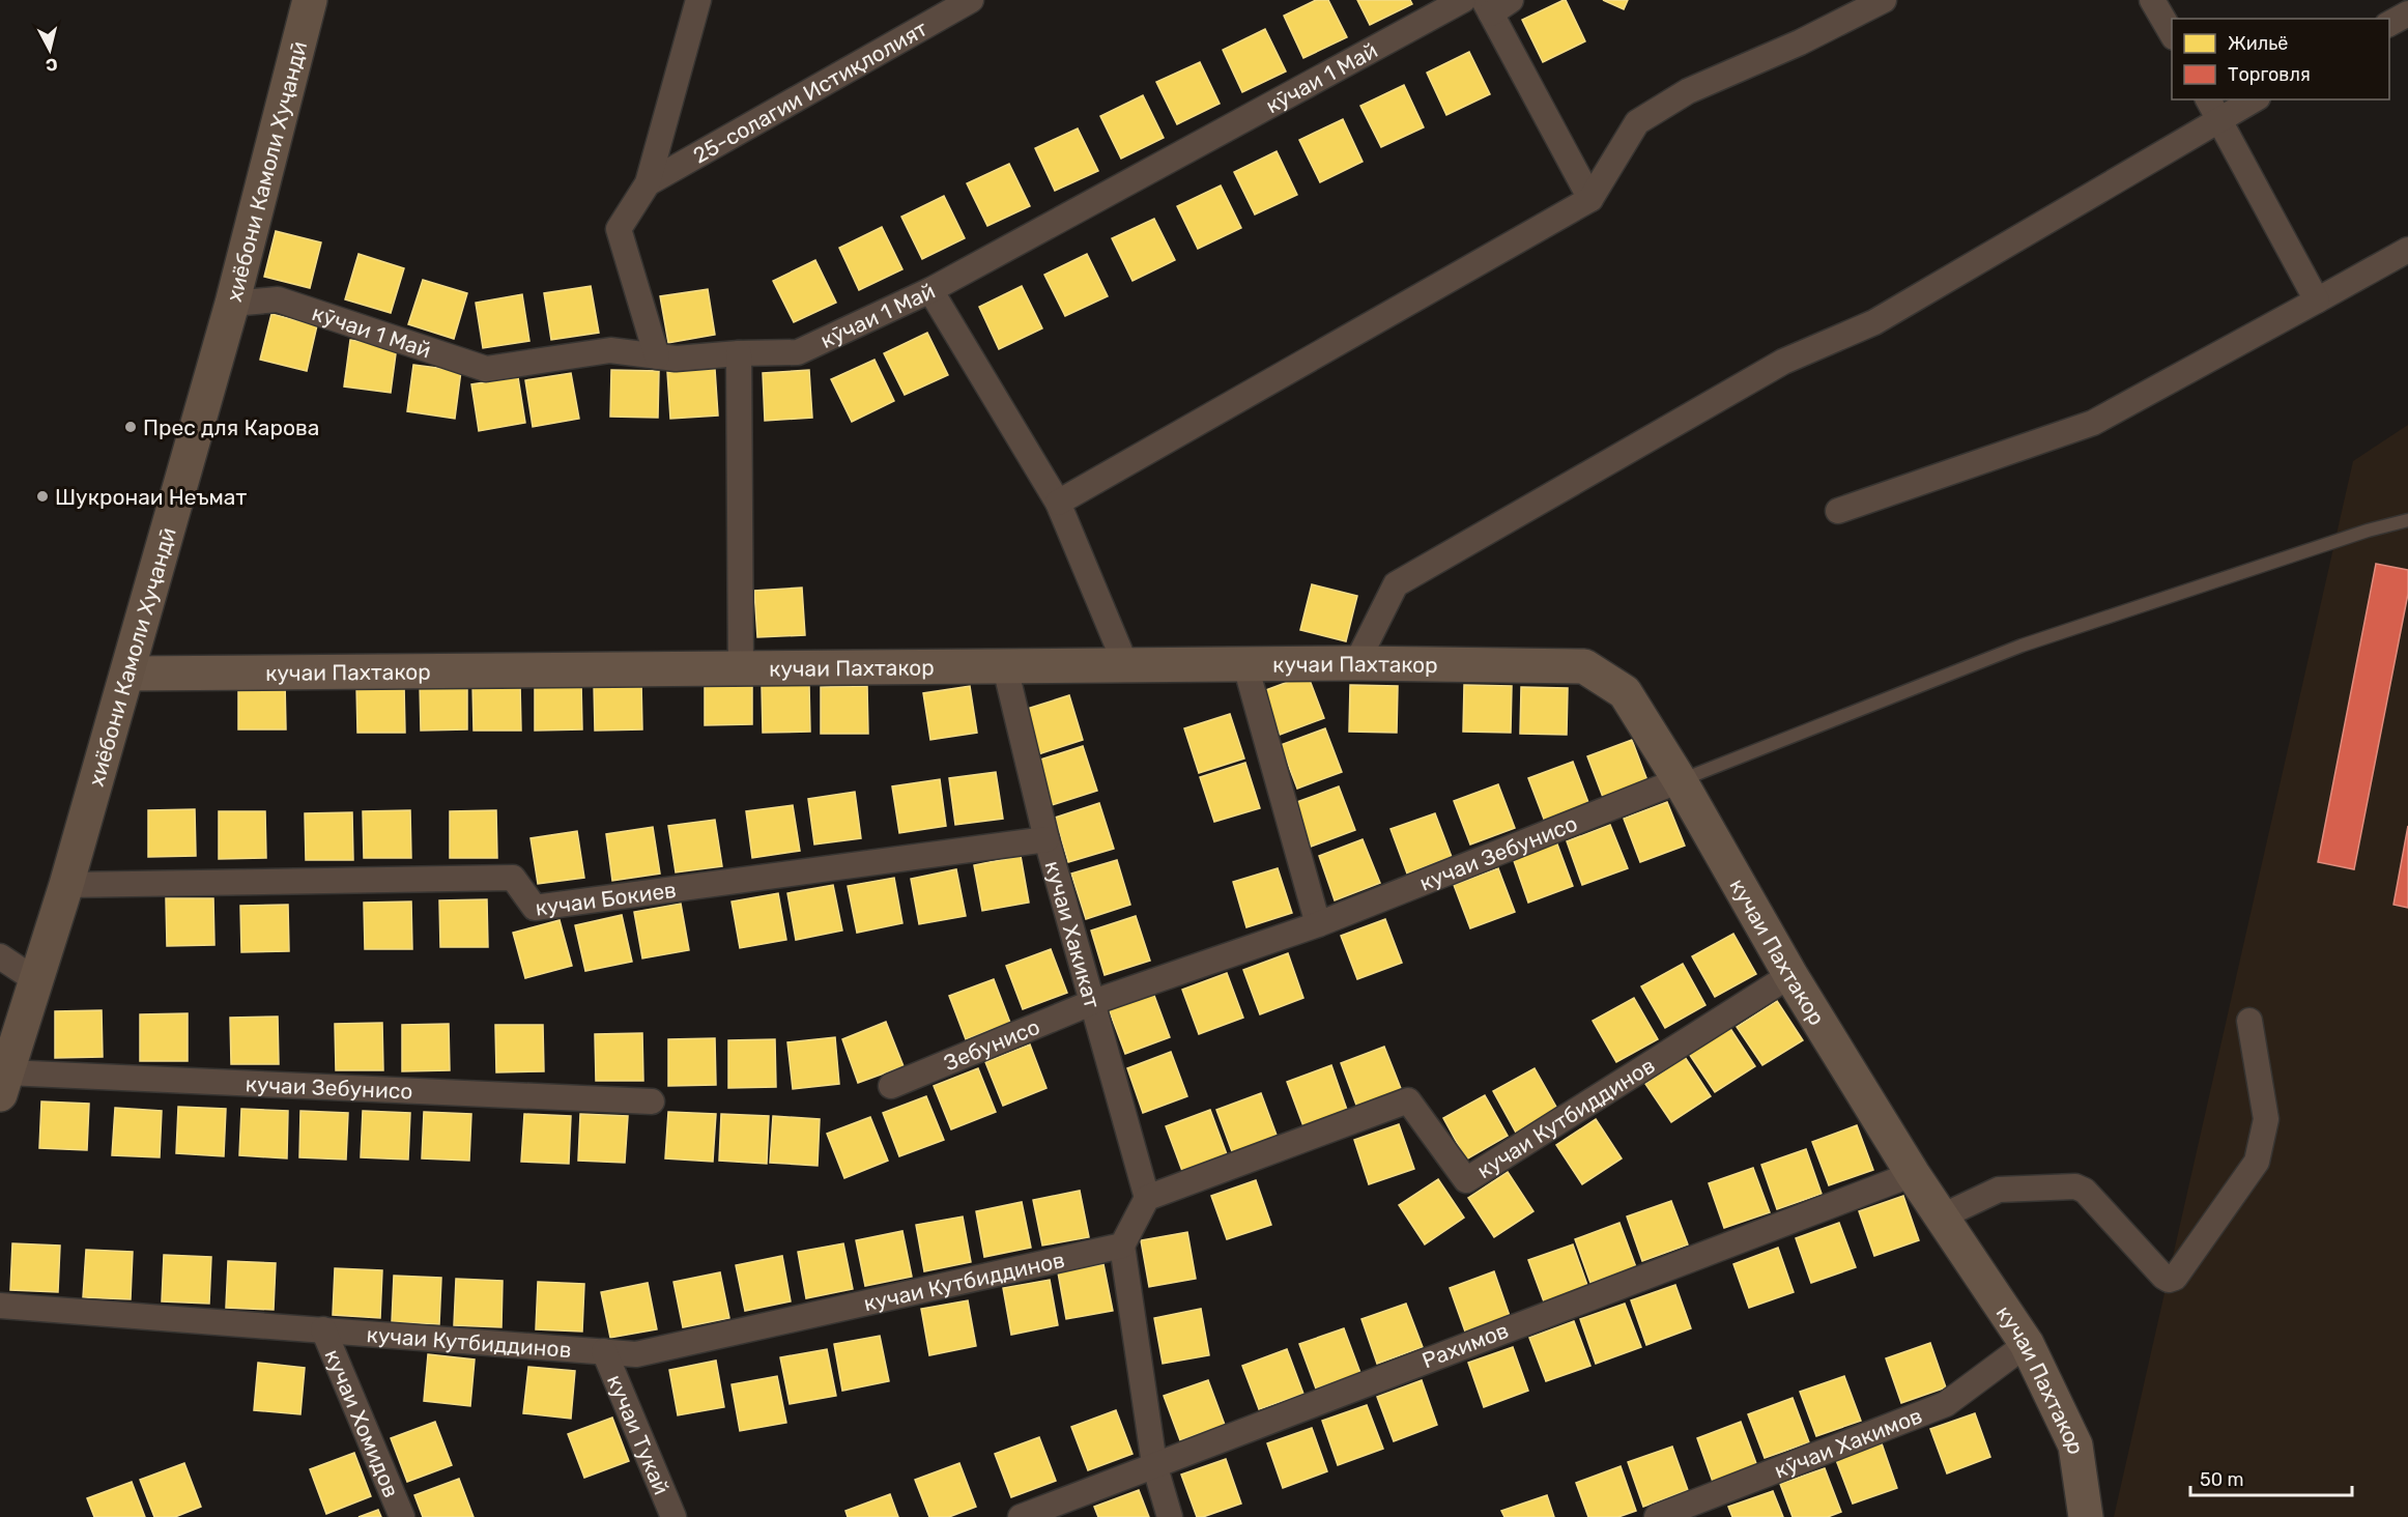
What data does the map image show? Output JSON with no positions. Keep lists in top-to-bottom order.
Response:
{
  "streets": {
    "main road": ["хиёбони Камоли Хуҷандӣ", "кучаи Пахтакор"],
    "street": [
      "кӯчаи 1 Май",
      "25-солагии Истиқлолият",
      "кучаи Зебунисо",
      "кучаи Бокиев",
      "кучаи Хакикат",
      "Зебунисо",
      "кучаи Кутбиддинов",
      "Рахимов",
      "кучаи Хомидов",
      "кучаи Тукай",
      "кӯчаи Хакимов"
    ]
  },
  "crossings": [
    ["кӯчаи 1 Май", "25-солагии Истиқлолият"],
    ["кӯчаи 1 Май", "хиёбони Камоли Хуҷандӣ"],
    ["хиёбони Камоли Хуҷандӣ", "кучаи Пахтакор"],
    ["хиёбони Камоли Хуҷандӣ", "кучаи Зебунисо"],
    ["хиёбони Камоли Хуҷандӣ", "кучаи Бокиев"],
    ["кучаи Пахтакор", "кучаи Зебунисо"],
    ["кучаи Пахтакор", "кучаи Хакикат"],
    ["кучаи Пахтакор", "кучаи Кутбиддинов"],
    ["кучаи Пахтакор", "Рахимов"],
    ["кучаи Пахтакор", "кӯчаи Хакимов"],
    ["кучаи Зебунисо", "кучаи Хакикат"],
    ["кучаи Зебунисо", "Зебунисо"],
    ["кучаи Бокиев", "кучаи Хакикат"],
    ["кучаи Хакикат", "Зебунисо"],
    ["кучаи Хакикат", "кучаи Кутбиддинов"],
    ["кучаи Кутбиддинов", "кучаи Хомидов"],
    ["кучаи Кутбиддинов", "кучаи Тукай"]
  ],
  "places": ["Прес для Карова", "Шукронаи Неъмат"],
  "legend": ["Жильё", "Торговля"],
  "scale_bar": "50 m",
  "north": "bottom"
}
